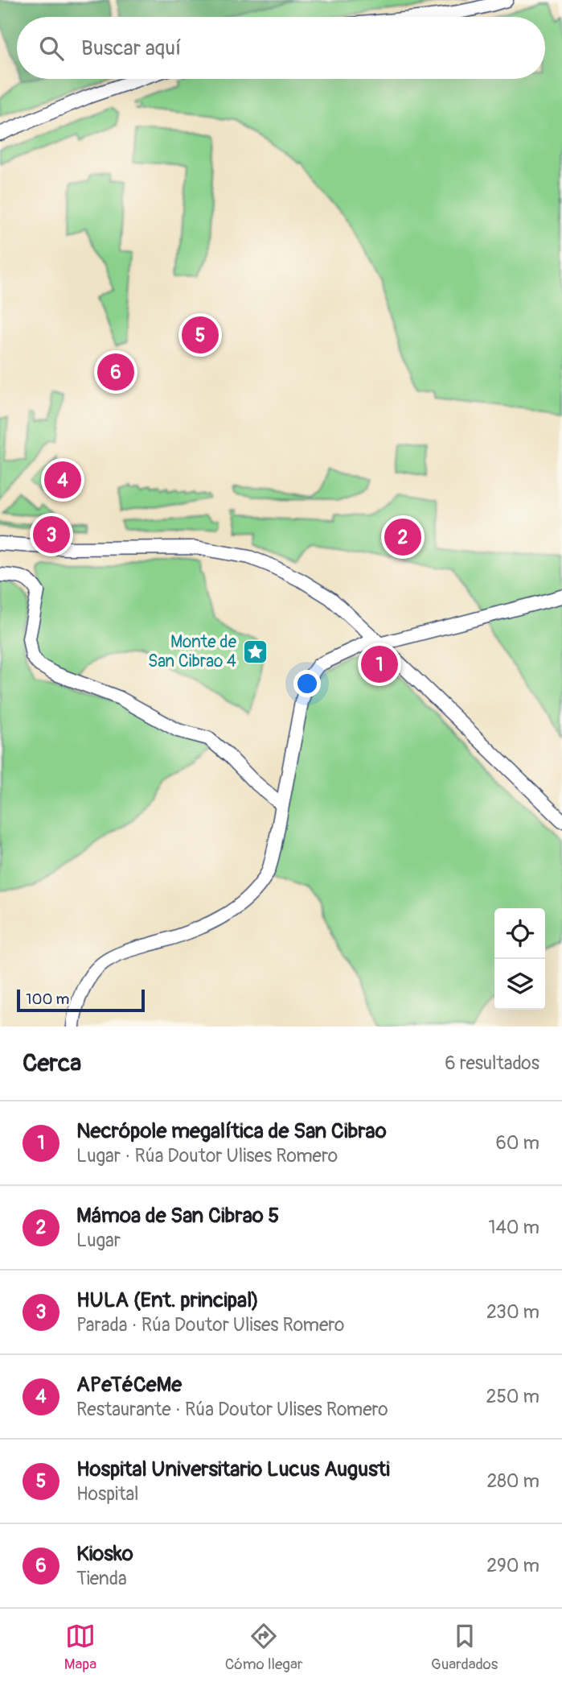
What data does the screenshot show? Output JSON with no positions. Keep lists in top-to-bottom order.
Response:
{
  "places": {
    "place": ["Monte de San Cibrao 4"]
  },
  "scale_bar": "100 m",
  "page": {
    "search": "Buscar aquí",
    "pins": [
      "5",
      "6",
      "4",
      "3",
      "2",
      "1"
    ],
    "scale": "100 m",
    "heading": ["Cerca", "6 resultados"],
    "list": [
      {
        "mark": "1",
        "name": "Necrópole megalítica de San Cibrao",
        "note": "Lugar · Rúa Doutor Ulises Romero",
        "value": "60 m"
      },
      {
        "mark": "2",
        "name": "Mámoa de San Cibrao 5",
        "note": "Lugar",
        "value": "140 m"
      },
      {
        "mark": "3",
        "name": "HULA (Ent. principal)",
        "note": "Parada · Rúa Doutor Ulises Romero",
        "value": "230 m"
      },
      {
        "mark": "4",
        "name": "APeTéCeMe",
        "note": "Restaurante · Rúa Doutor Ulises Romero",
        "value": "250 m"
      },
      {
        "mark": "5",
        "name": "Hospital Universitario Lucus Augusti",
        "note": "Hospital",
        "value": "280 m"
      },
      {
        "mark": "6",
        "name": "Kiosko",
        "note": "Tienda",
        "value": "290 m"
      }
    ],
    "nav": ["Mapa", "Cómo llegar", "Guardados"]
  }
}
